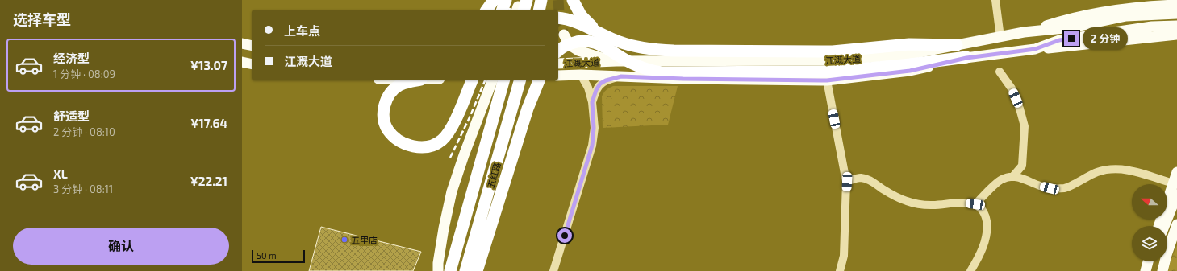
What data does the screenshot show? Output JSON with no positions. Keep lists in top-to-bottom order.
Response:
{
  "streets": {
    "highway": ["五红路"],
    "main road": ["江溉大道"]
  },
  "places": ["五里店"],
  "scale_bar": "50 m",
  "north": "left",
  "page": {
    "heading": "选择车型",
    "banner": ["上车点", "江溉大道"],
    "bubble": "2 分钟",
    "list": [
      {
        "name": "经济型",
        "note": "1 分钟 · 08:09",
        "value": "¥13.07"
      },
      {
        "name": "舒适型",
        "note": "2 分钟 · 08:10",
        "value": "¥17.64"
      },
      {
        "name": "XL",
        "note": "3 分钟 · 08:11",
        "value": "¥22.21"
      }
    ],
    "buttons": "确认",
    "scale": "50 m"
  }
}
